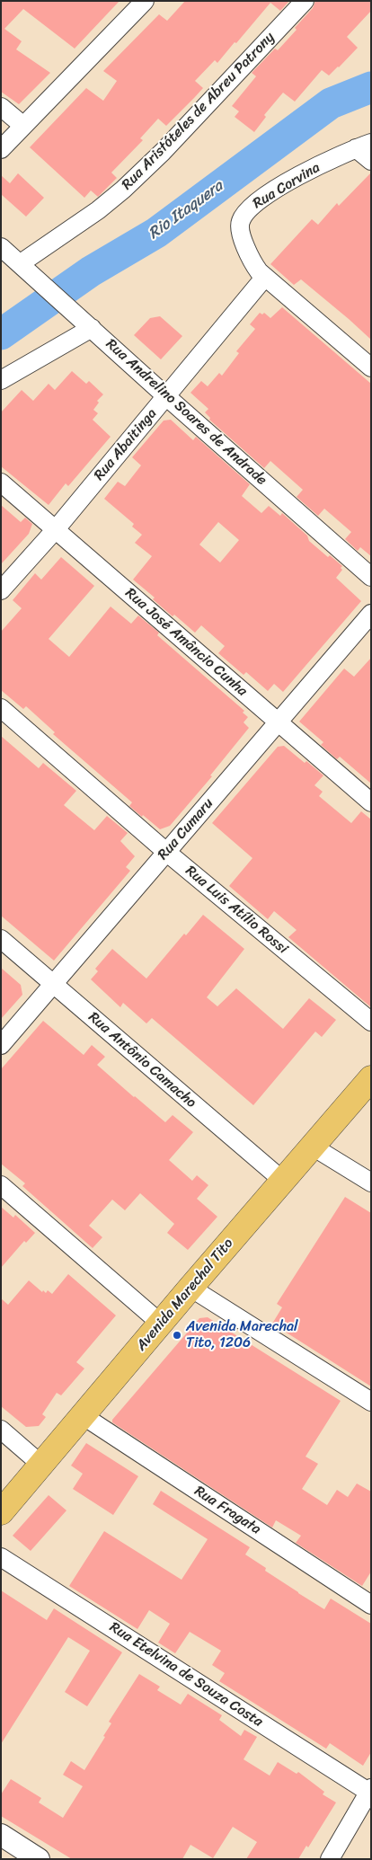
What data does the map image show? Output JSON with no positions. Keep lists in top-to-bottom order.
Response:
{
  "streets": {
    "main road": ["Avenida Marechal Tito"],
    "street": [
      "Rua Aristóteles de Abreu Patrony",
      "Rua Corvina",
      "Rua Andrelino Soares de Andrade",
      "Rua Abaitinga",
      "Rua José Amâncio Cunha",
      "Rua Cumaru",
      "Rua Luis Atílio Rossi",
      "Rua Antônio Camacho",
      "Rua Fragata",
      "Rua Etelvina de Souza Costa"
    ]
  },
  "crossings": [
    ["Rua Aristóteles de Abreu Patrony", "Rua Andrelino Soares de Andrade"],
    ["Rua Corvina", "Rua Abaitinga"],
    ["Rua Andrelino Soares de Andrade", "Rua Abaitinga"],
    ["Rua Abaitinga", "Rua José Amâncio Cunha"],
    ["Rua José Amâncio Cunha", "Rua Cumaru"],
    ["Rua Cumaru", "Rua Luis Atílio Rossi"],
    ["Rua Cumaru", "Rua Antônio Camacho"],
    ["Rua Antônio Camacho", "Avenida Marechal Tito"],
    ["Avenida Marechal Tito", "Rua Fragata"]
  ],
  "water": ["Rio Itaquera"],
  "places": ["Avenida Marechal Tito, 1206"]
}
